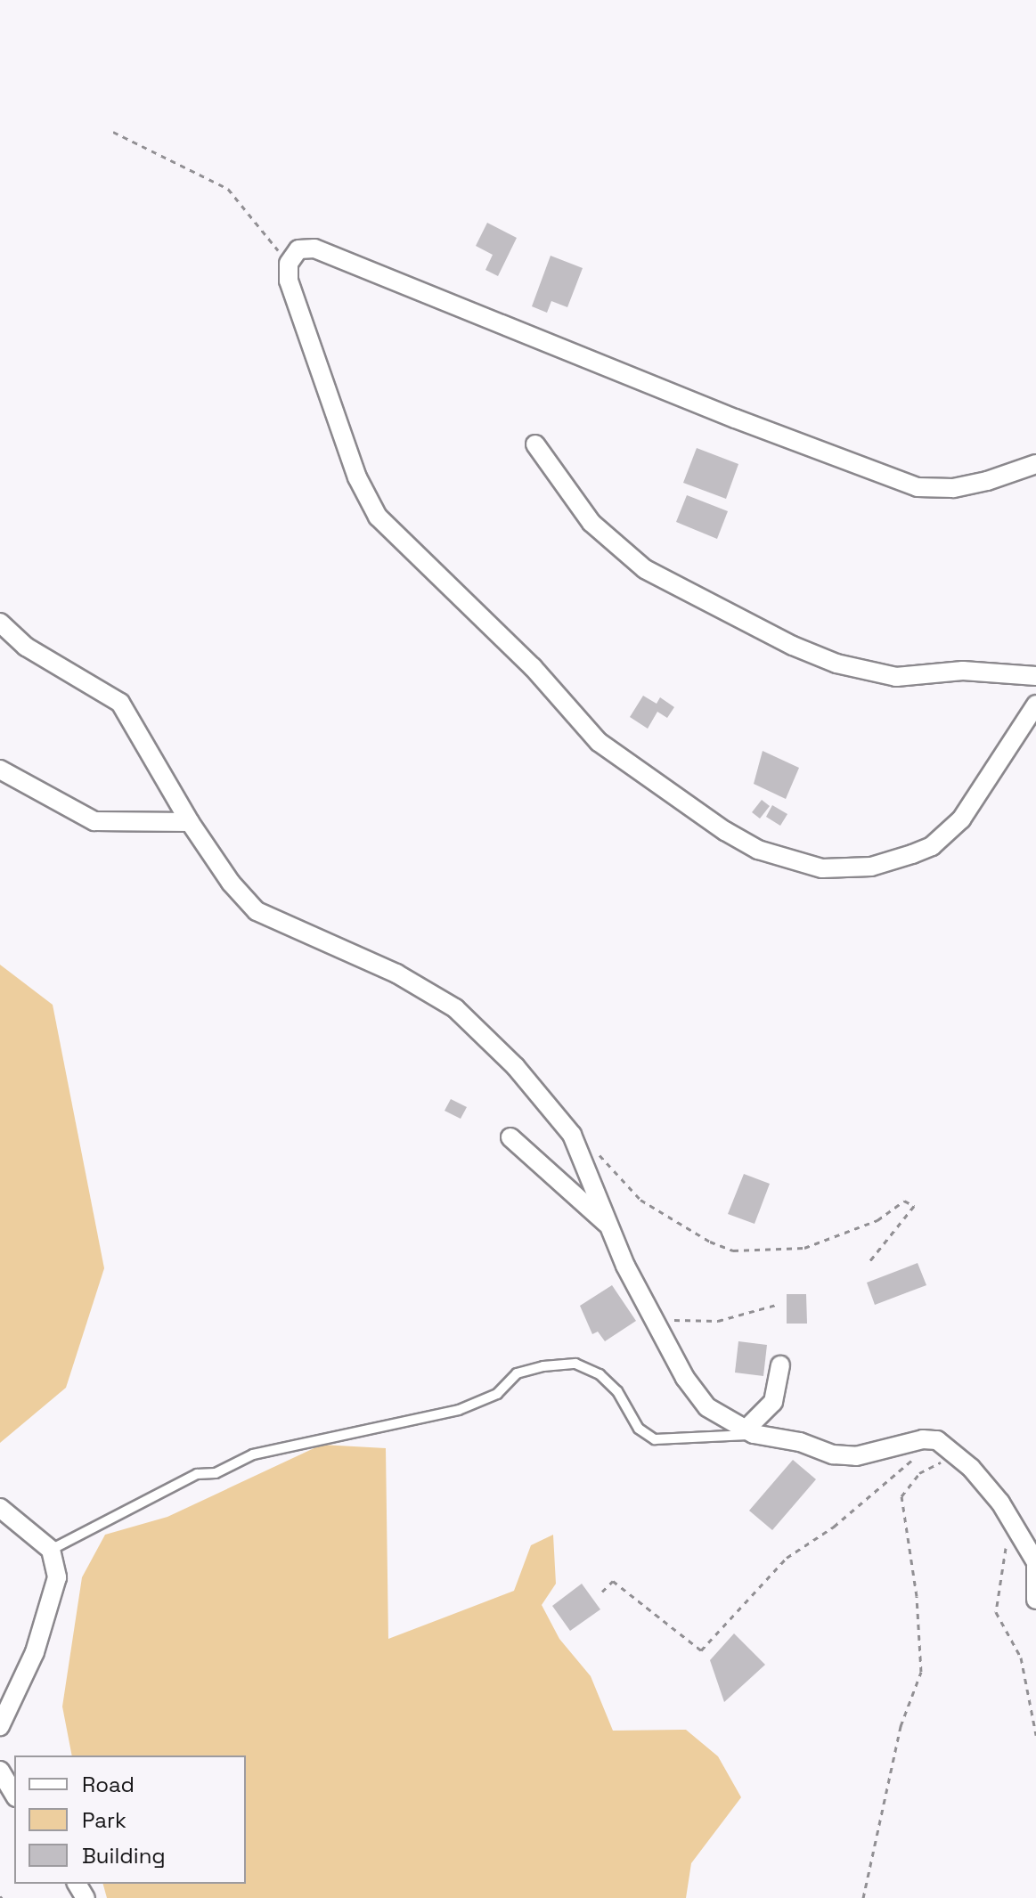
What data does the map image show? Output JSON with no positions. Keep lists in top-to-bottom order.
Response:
{
  "legend": ["Road", "Park", "Building"]
}
